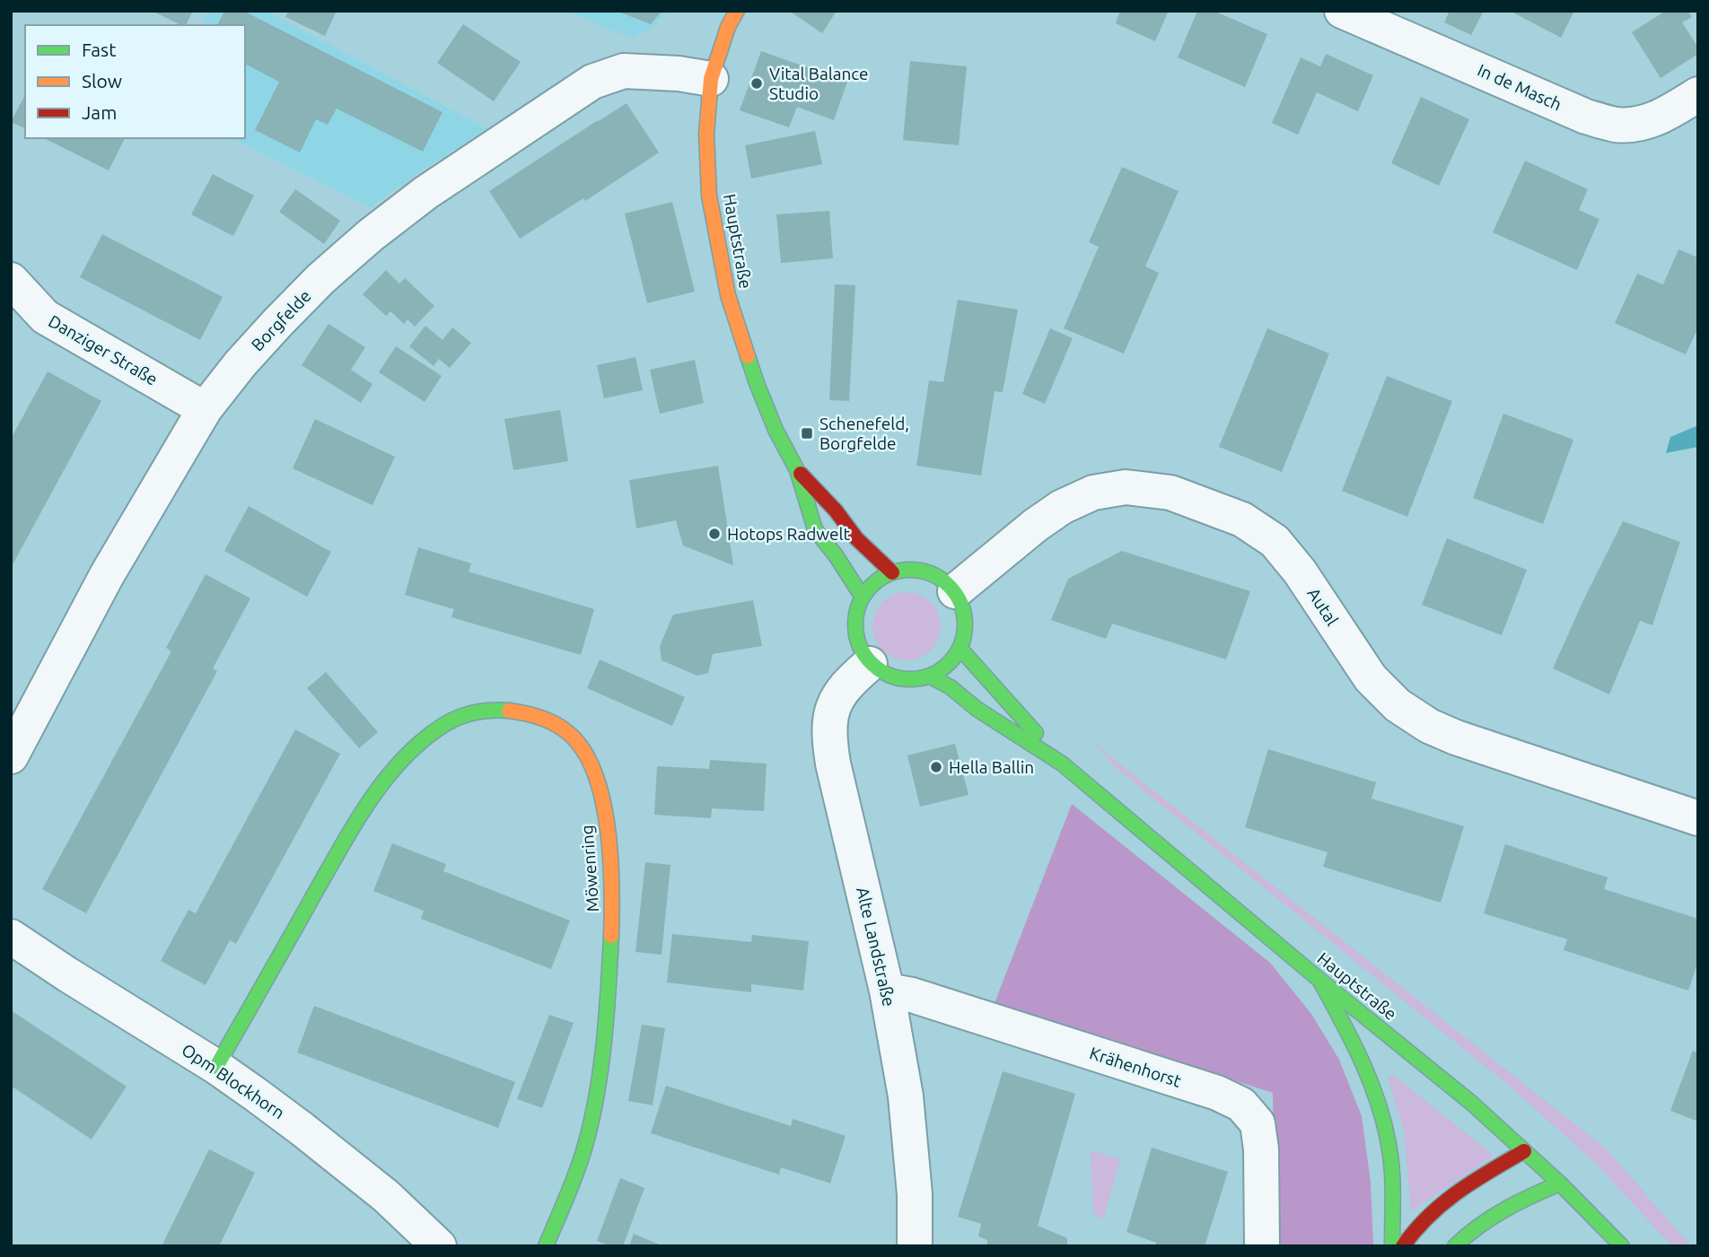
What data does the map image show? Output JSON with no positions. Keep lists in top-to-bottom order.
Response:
{
  "streets": {
    "main road": ["Hauptstraße", "Möwenring"],
    "street": [
      "In de Masch",
      "Borgfelde",
      "Danziger Straße",
      "Autal",
      "Alte Landstraße",
      "Krähenhorst",
      "Opm Blockhorn"
    ]
  },
  "crossings": [
    ["Hauptstraße", "Borgfelde"],
    ["Hauptstraße", "Autal"],
    ["Hauptstraße", "Alte Landstraße"],
    ["Borgfelde", "Danziger Straße"],
    ["Autal", "Alte Landstraße"],
    ["Möwenring", "Opm Blockhorn"],
    ["Alte Landstraße", "Krähenhorst"]
  ],
  "places": {
    "other": ["Vital Balance Studio", "Hotops Radwelt", "Hella Ballin"],
    "transit": ["Schenefeld, Borgfelde"]
  },
  "legend": ["Fast", "Slow", "Jam"]
}
